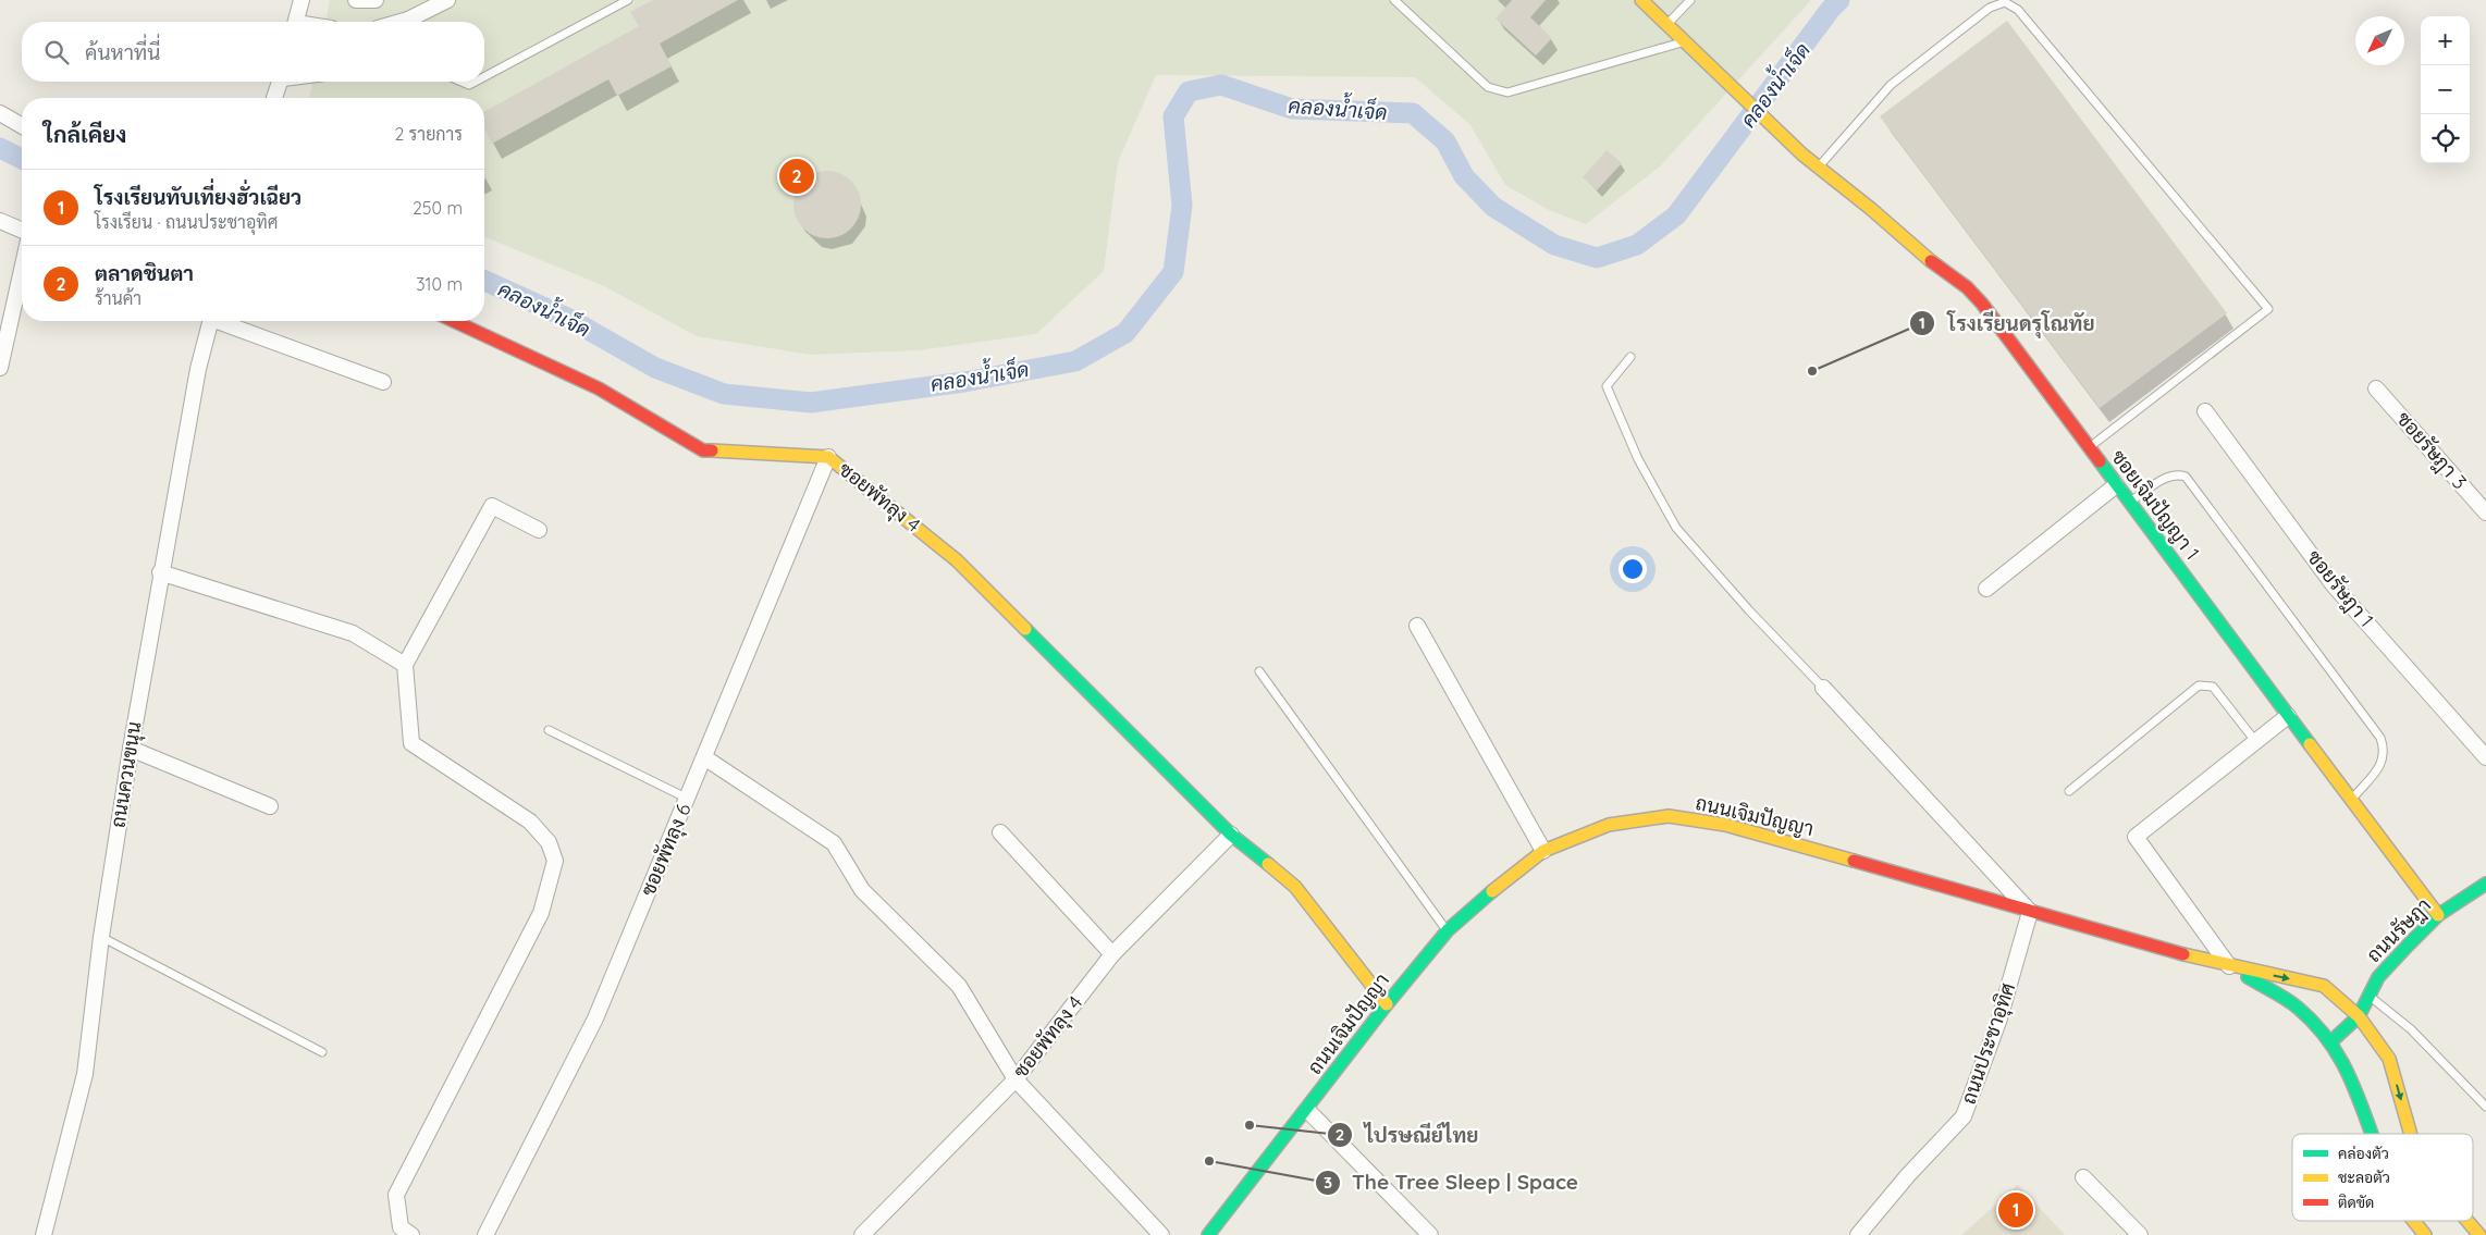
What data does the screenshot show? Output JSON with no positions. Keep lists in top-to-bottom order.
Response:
{
  "streets": {
    "street": [
      "ซอยรัษฎา 3",
      "ซอยพัทลุง 4",
      "ซอยเจิมปัญญา 1",
      "ซอยรัษฎา 1",
      "ถนนควนขนุน",
      "ถนนเจิมปัญญา",
      "ซอยพัทลุง 6",
      "ถนนรัษฎา",
      "ถนนประชาอุทิศ"
    ]
  },
  "crossings": [
    ["ซอยพัทลุง 4", "ถนนเจิมปัญญา"],
    ["ซอยพัทลุง 4", "ซอยพัทลุง 6"],
    ["ซอยเจิมปัญญา 1", "ถนนรัษฎา"],
    ["ถนนเจิมปัญญา", "ถนนประชาอุทิศ"]
  ],
  "water": ["คลองน้ำเจ็ด"],
  "places": ["โรงเรียนดรุโณทัย", "ไปรษณีย์ไทย", "The Tree Sleep | Space"],
  "legend": ["คล่องตัว", "ชะลอตัว", "ติดขัด"],
  "north": "bottom left",
  "page": {
    "map_buttons": ["+", "−"],
    "search": "ค้นหาที่นี่",
    "heading": ["ใกล้เคียง", "2 รายการ"],
    "pins": ["2", "1"],
    "list": [
      {
        "mark": "1",
        "name": "โรงเรียนทับเที่ยงฮั่วเฉียว",
        "note": "โรงเรียน · ถนนประชาอุทิศ",
        "value": "250 m"
      },
      {
        "mark": "2",
        "name": "ตลาดชินตา",
        "note": "ร้านค้า",
        "value": "310 m"
      }
    ]
  }
}
